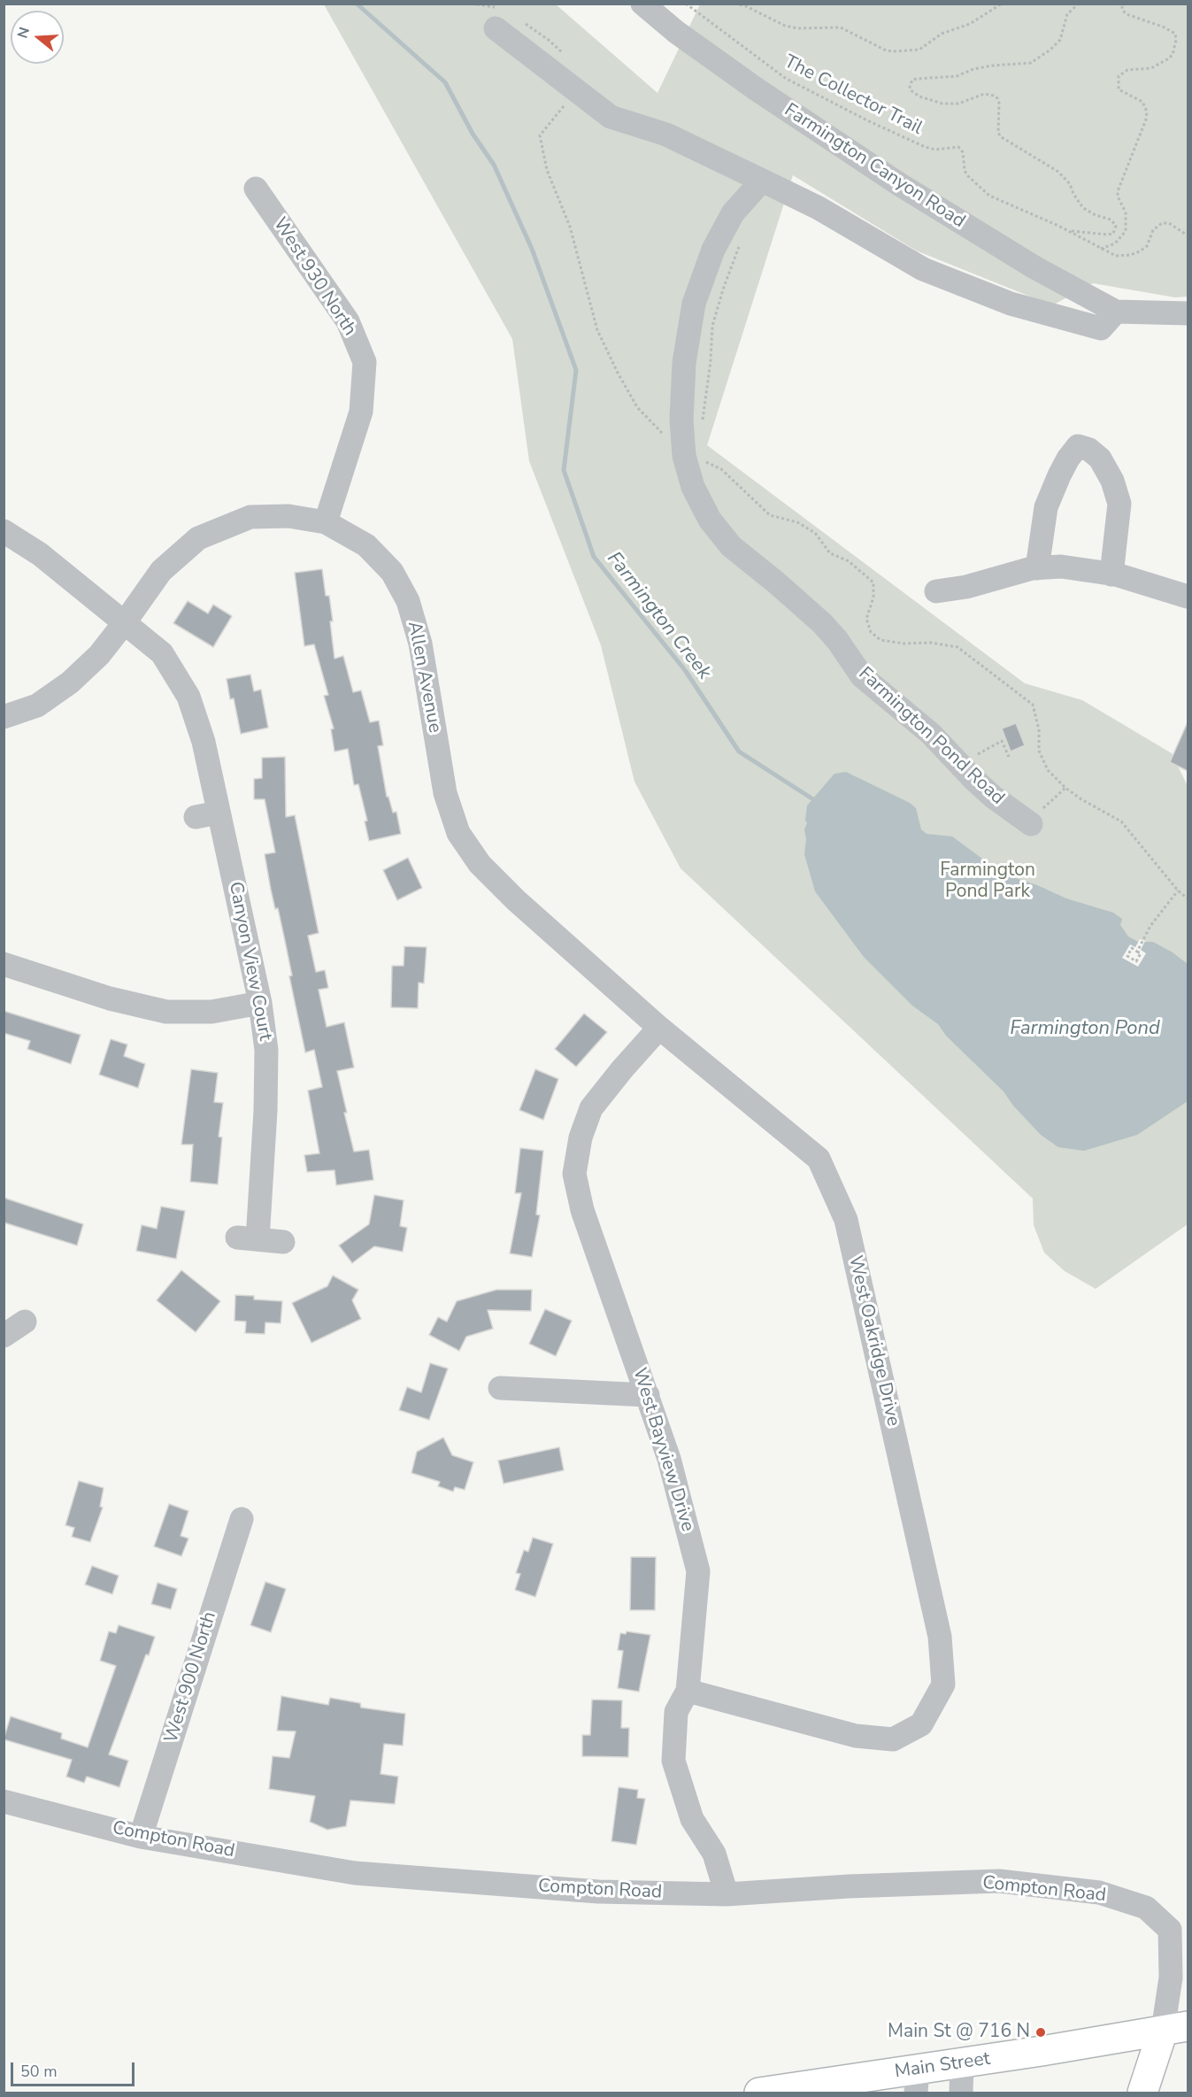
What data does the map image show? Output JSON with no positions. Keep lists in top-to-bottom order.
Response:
{
  "streets": {
    "main road": ["Main Street"],
    "street": [
      "Farmington Canyon Road",
      "West 930 North",
      "Allen Avenue",
      "Farmington Pond Road",
      "Canyon View Court",
      "West Oakridge Drive",
      "West Bayview Drive",
      "West 900 North",
      "Compton Road"
    ],
    "path": ["The Collector Trail"]
  },
  "crossings": [
    ["West 930 North", "Allen Avenue"],
    ["Allen Avenue", "Canyon View Court"],
    ["Allen Avenue", "West Oakridge Drive"],
    ["Allen Avenue", "West Bayview Drive"],
    ["West Oakridge Drive", "West Bayview Drive"],
    ["West Bayview Drive", "Compton Road"],
    ["West 900 North", "Compton Road"]
  ],
  "water": ["Farmington Creek", "Farmington Pond"],
  "parks": ["Farmington Pond Park"],
  "places": ["Main St @ 716 N"],
  "scale_bar": "50 m",
  "north": "left"
}
